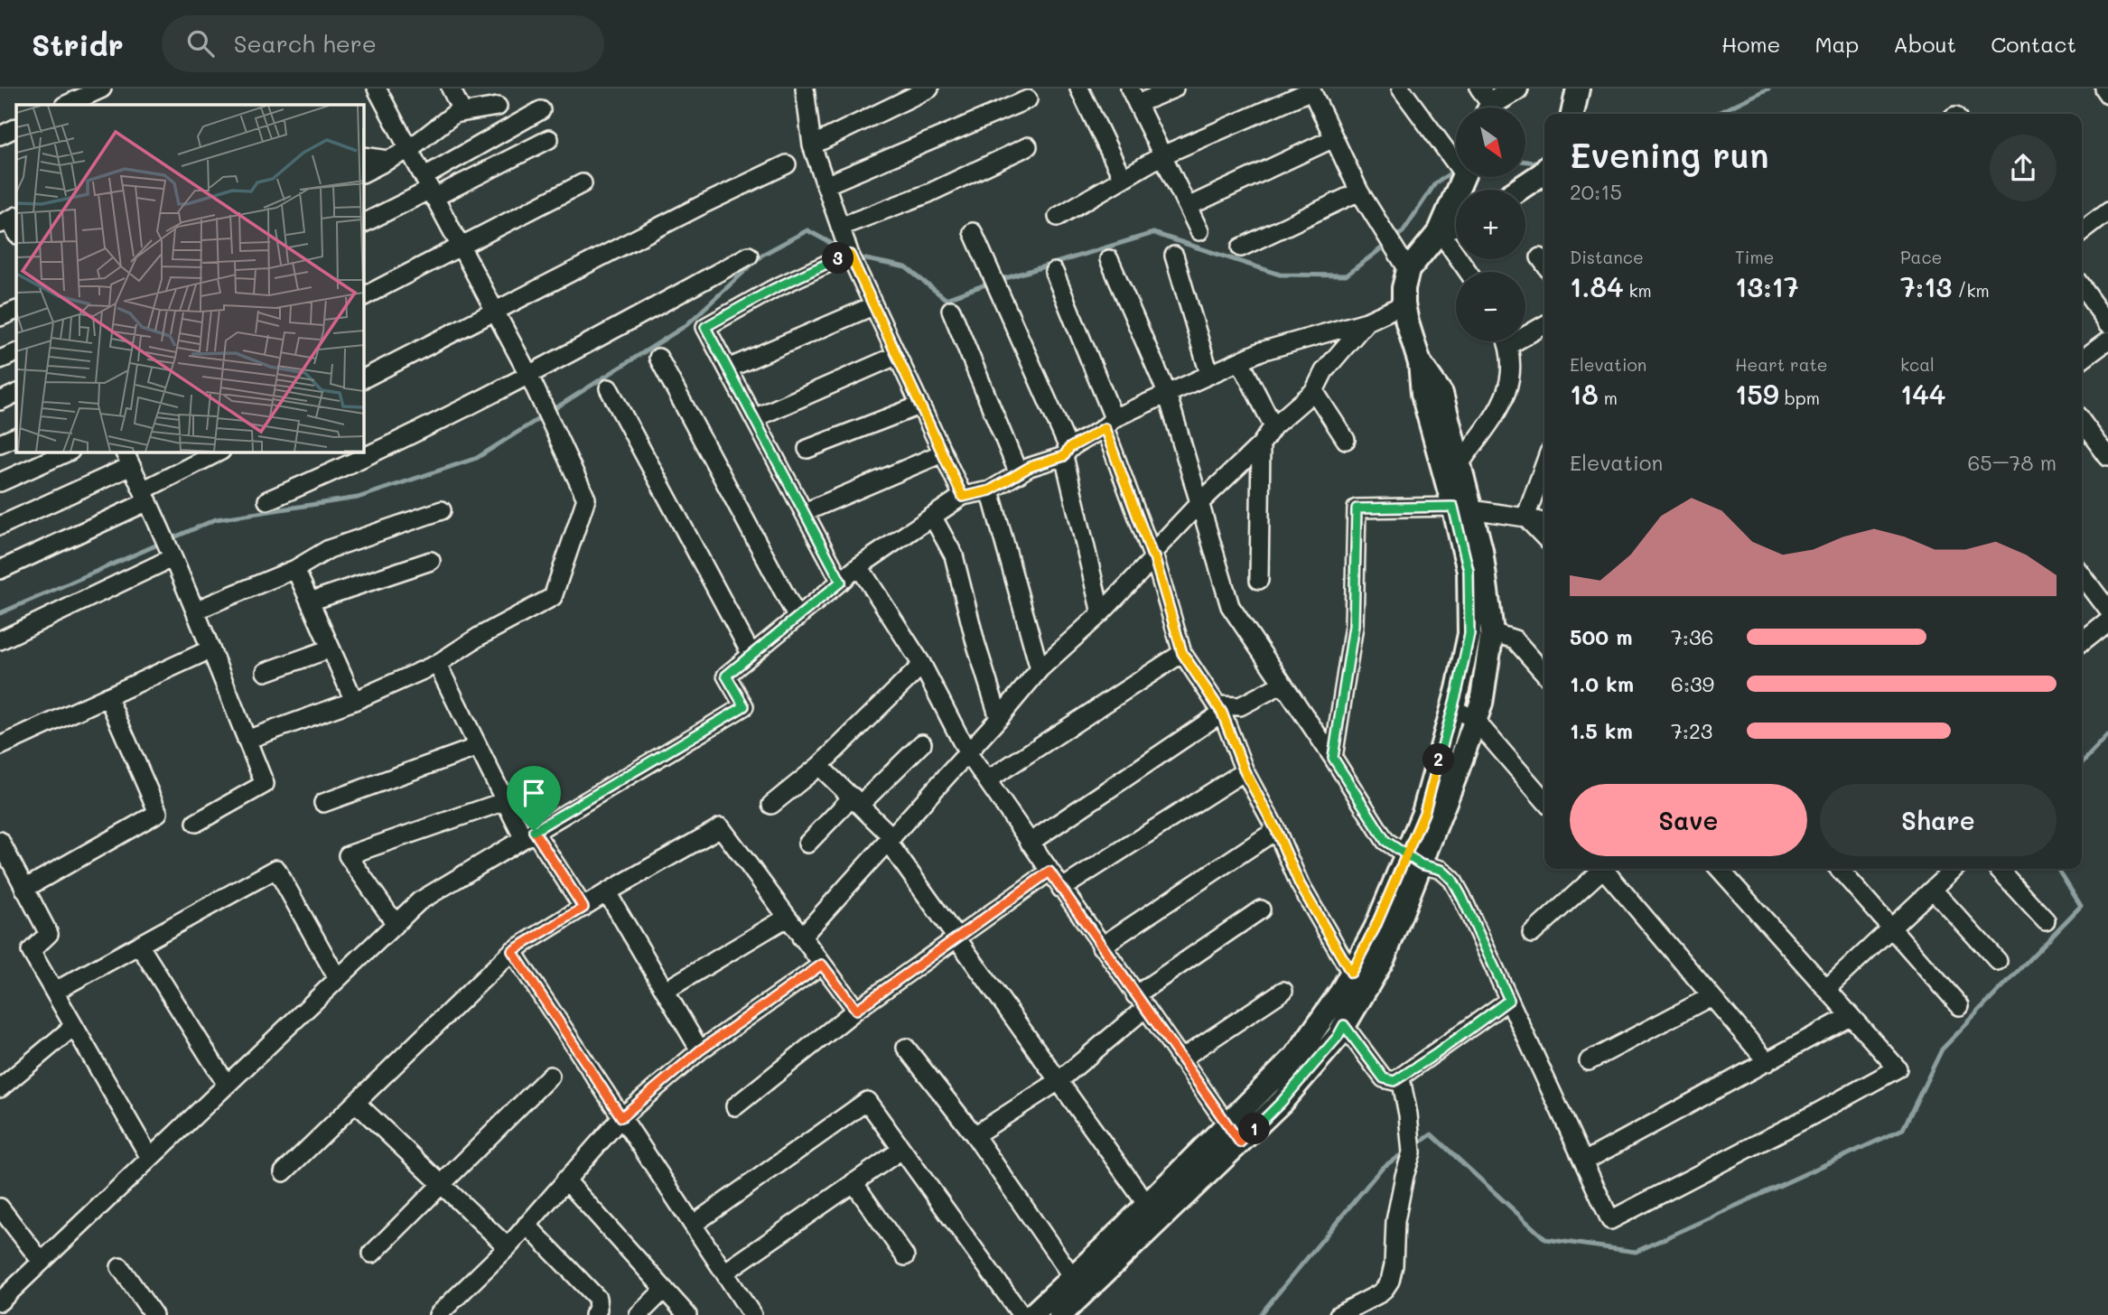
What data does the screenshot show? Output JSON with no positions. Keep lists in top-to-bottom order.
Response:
{
  "north": "bottom right",
  "page": {
    "header": "Stridr",
    "search": "Search here",
    "nav": [
      "Home",
      "Map",
      "About",
      "Contact"
    ],
    "map_buttons": ["+", "−"],
    "heading": ["Evening run", "20:15"],
    "stats": [
      ["Distance", "1.84 km"],
      ["Time", "13:17"],
      ["Pace", "7:13 /km"],
      ["Elevation", "18 m"],
      ["Heart rate", "159 bpm"],
      ["kcal", "144"]
    ],
    "pins": ["3", "2", "1"],
    "chart": ["Elevation", "65–78 m"],
    "list": [
      {
        "name": "500 m",
        "note": "7:36"
      },
      {
        "name": "1.0 km",
        "note": "6:39"
      },
      {
        "name": "1.5 km",
        "note": "7:23"
      }
    ],
    "buttons": ["Save", "Share"]
  }
}
